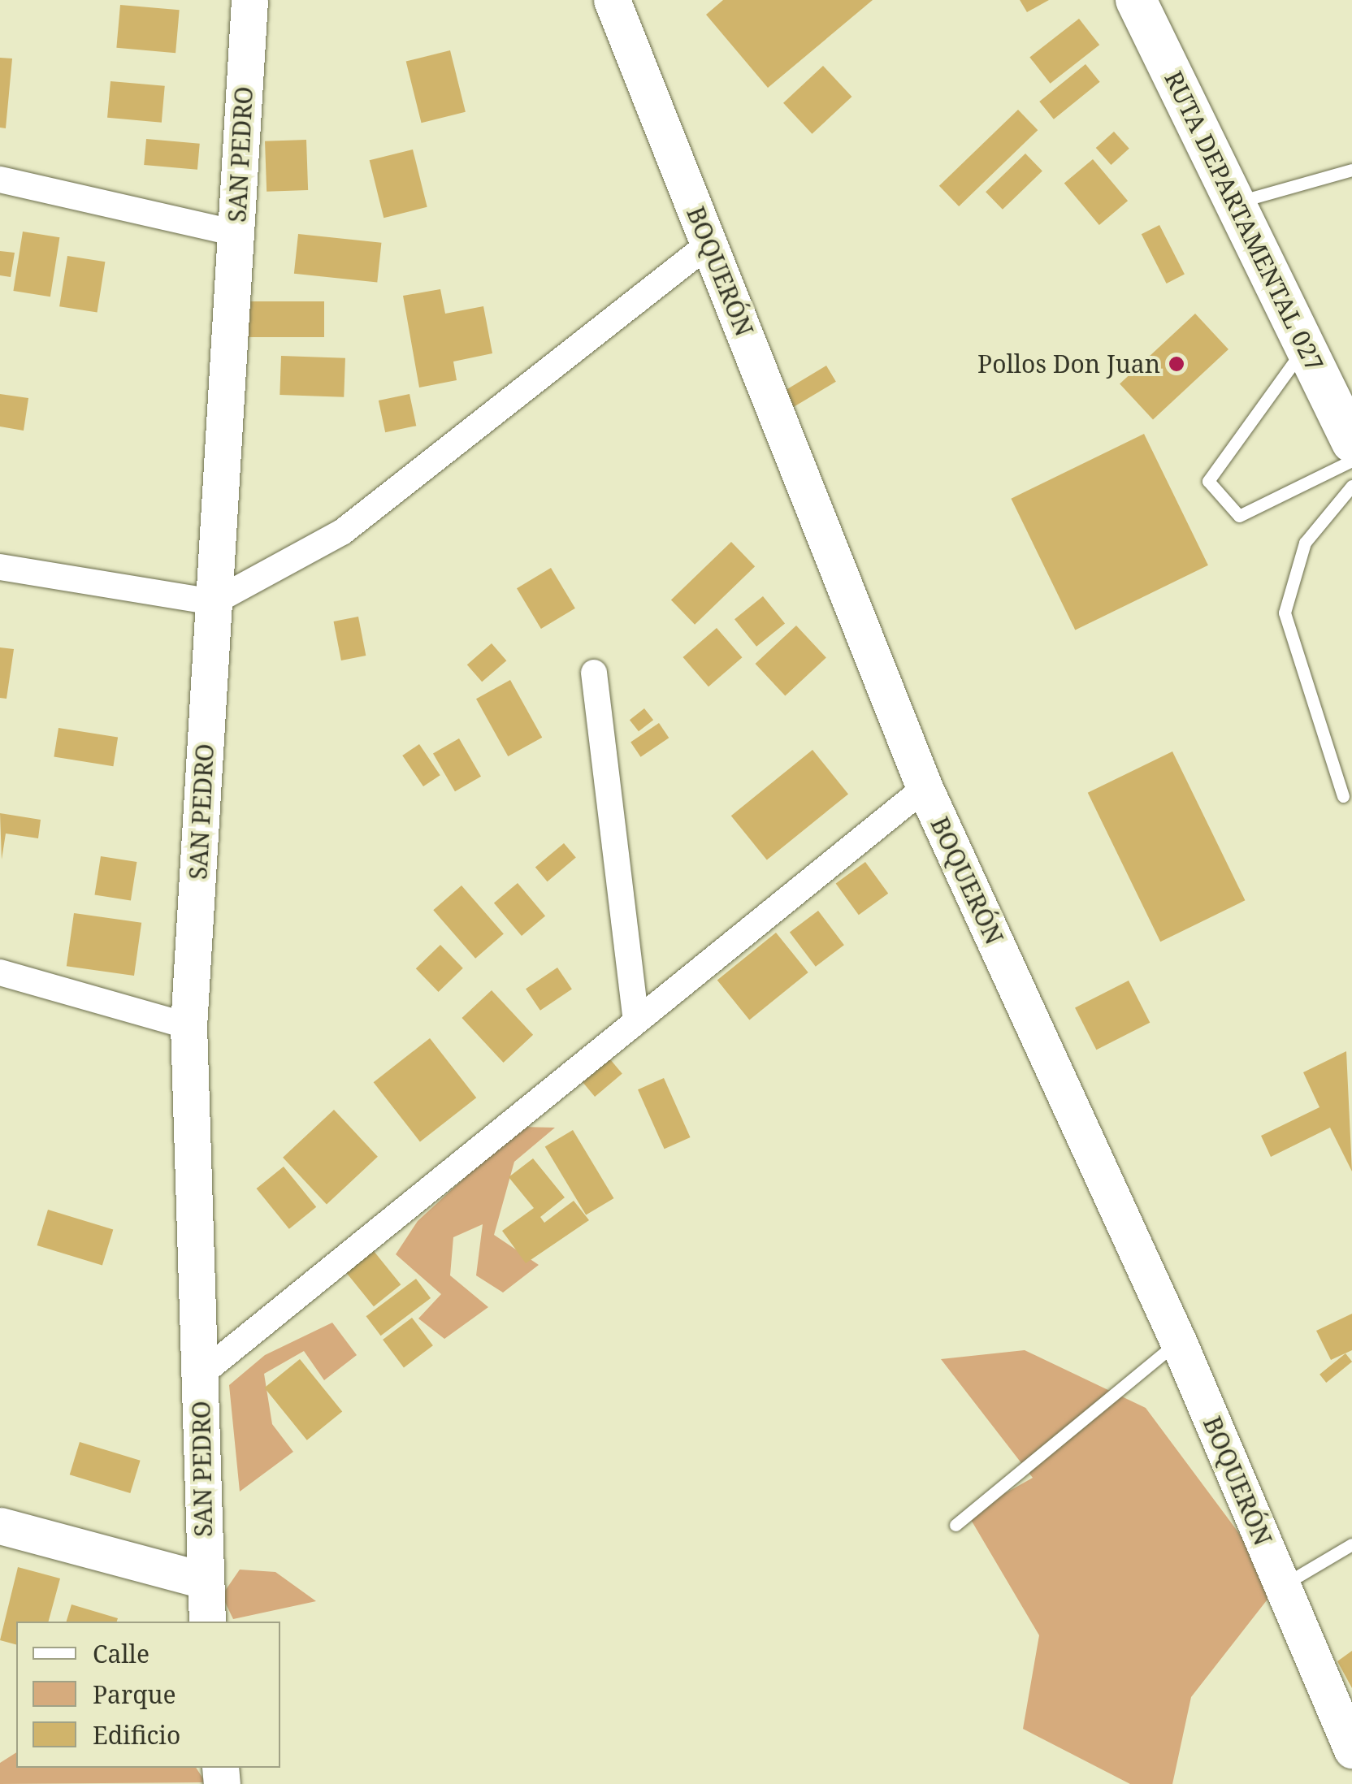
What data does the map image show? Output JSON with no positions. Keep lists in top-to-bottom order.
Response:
{
  "streets": {
    "main road": ["RUTA DEPARTAMENTAL 027"],
    "street": ["SAN PEDRO", "BOQUERÓN"]
  },
  "places": ["Pollos Don Juan"],
  "legend": ["Calle", "Parque", "Edificio"]
}
